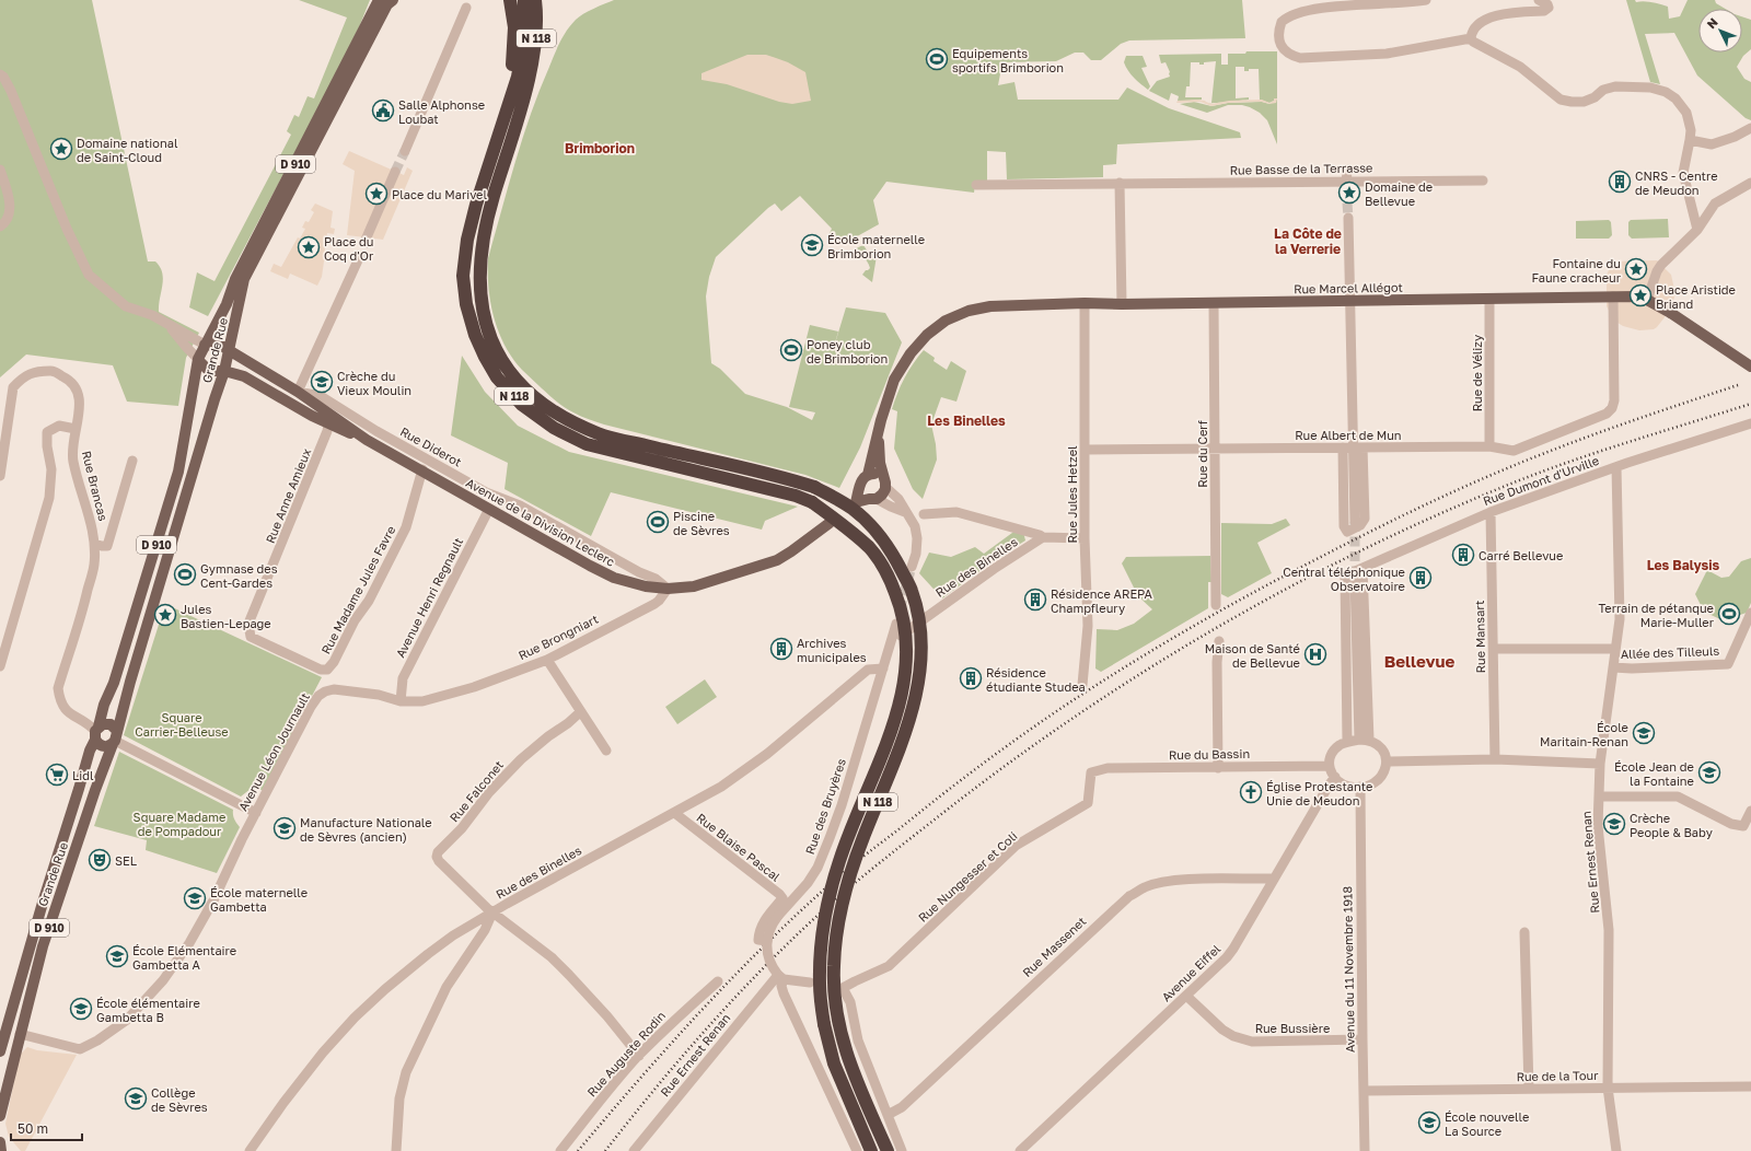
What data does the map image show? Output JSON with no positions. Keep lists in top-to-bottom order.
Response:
{
  "streets": {
    "highway": ["N 118"],
    "main road": [
      "D 910",
      "Rue Marcel Allégot",
      "Grande Rue",
      "Avenue de la Division Leclerc"
    ],
    "street": [
      "Rue Basse de la Terrasse",
      "Rue de Vélizy",
      "Rue Albert de Mun",
      "Rue Diderot",
      "Rue du Cerf",
      "Rue Dumont d'Urville",
      "Rue Brancas",
      "Rue Jules Hetzel",
      "Rue Anne Amieux",
      "Rue des Binelles",
      "Rue Madame Jules Favre",
      "Avenue Henri Regnault",
      "Rue Brongniart",
      "Rue Mansart",
      "Allée des Tilleuls",
      "Avenue Léon Journault",
      "Rue du Bassin",
      "Rue Falconet",
      "Rue des Bruyères",
      "Rue Blaise Pascal",
      "Rue Ernest Renan",
      "Rue Nungesser et Coli",
      "Rue Massenet",
      "Avenue du 11 Novembre 1918",
      "Avenue Eiffel",
      "Rue Bussière",
      "Rue Auguste Rodin",
      "Rue de la Tour"
    ]
  },
  "crossings": [
    ["Rue Marcel Allégot", "Rue de Vélizy"],
    ["Rue Marcel Allégot", "Rue Albert de Mun"],
    ["Rue Marcel Allégot", "Rue du Cerf"],
    ["Rue Marcel Allégot", "Rue Jules Hetzel"],
    ["Grande Rue", "Rue Brancas"],
    ["Grande Rue", "Avenue de la Division Leclerc"],
    ["Grande Rue", "Avenue Léon Journault"],
    ["Rue de Vélizy", "Rue Albert de Mun"],
    ["Rue Albert de Mun", "Rue du Cerf"],
    ["Rue Albert de Mun", "Rue Jules Hetzel"],
    ["Rue Diderot", "Avenue de la Division Leclerc"],
    ["Rue Diderot", "Rue Brongniart"],
    ["Rue Dumont d'Urville", "Rue Mansart"],
    ["Rue Dumont d'Urville", "Rue Ernest Renan"],
    ["Rue Anne Amieux", "Avenue de la Division Leclerc"],
    ["Rue Anne Amieux", "Rue Madame Jules Favre"],
    ["Avenue de la Division Leclerc", "Rue Madame Jules Favre"],
    ["Avenue de la Division Leclerc", "Avenue Henri Regnault"],
    ["Avenue de la Division Leclerc", "Rue Brongniart"],
    ["Rue des Binelles", "Rue Falconet"],
    ["Rue des Binelles", "Rue des Bruyères"],
    ["Rue des Binelles", "Rue Blaise Pascal"],
    ["Avenue Henri Regnault", "Rue Brongniart"],
    ["Avenue Henri Regnault", "Avenue Léon Journault"],
    ["Rue Brongniart", "Avenue Léon Journault"],
    ["Allée des Tilleuls", "Rue Ernest Renan"],
    ["Rue du Bassin", "Rue Nungesser et Coli"],
    ["Rue du Bassin", "Avenue du 11 Novembre 1918"],
    ["Rue du Bassin", "Avenue Eiffel"],
    ["Rue des Bruyères", "Rue Blaise Pascal"],
    ["Rue Ernest Renan", "Rue de la Tour"],
    ["Rue Nungesser et Coli", "Rue Massenet"],
    ["Rue Massenet", "Avenue Eiffel"],
    ["Avenue du 11 Novembre 1918", "Avenue Eiffel"],
    ["Avenue du 11 Novembre 1918", "Rue Bussière"],
    ["Avenue du 11 Novembre 1918", "Rue de la Tour"],
    ["Avenue Eiffel", "Rue Bussière"]
  ],
  "districts": [
    "Brimborion",
    "La Côte de la Verrerie",
    "Les Binelles",
    "Les Balysis",
    "Bellevue"
  ],
  "parks": ["Square Carrier-Belleuse", "Square Madame de Pompadour"],
  "places": {
    "sports": [
      "Equipements sportifs Brimborion",
      "Poney club de Brimborion",
      "Piscine de Sèvres",
      "Gymnase des Cent-Gardes",
      "Terrain de pétanque Marie-Muller"
    ],
    "public building": ["Salle Alphonse Loubat"],
    "place": [
      "Domaine national de Saint-Cloud",
      "Domaine de Bellevue",
      "Place du Marivel",
      "Place du Coq d'Or",
      "Fontaine du Faune cracheur",
      "Place Aristide Briand",
      "Jules Bastien-Lepage"
    ],
    "building": [
      "CNRS - Centre de Meudon",
      "Carré Bellevue",
      "Central téléphonique Observatoire",
      "Résidence AREPA Champfleury",
      "Archives municipales",
      "Résidence étudiante Studea"
    ],
    "school or university": [
      "École maternelle Brimborion",
      "Crèche du Vieux Moulin",
      "École Maritain-Renan",
      "École Jean de la Fontaine",
      "Crèche People & Baby",
      "Manufacture Nationale de Sèvres (ancien)",
      "École maternelle Gambetta",
      "École Elémentaire Gambetta A",
      "École élémentaire Gambetta B",
      "Collège de Sèvres",
      "École nouvelle La Source"
    ],
    "hospital": ["Maison de Santé de Bellevue"],
    "supermarket": ["Lidl"],
    "church": ["Église Protestante Unie de Meudon"],
    "theatre": ["SEL"]
  },
  "scale_bar": "50 m",
  "north": "top left"
}
